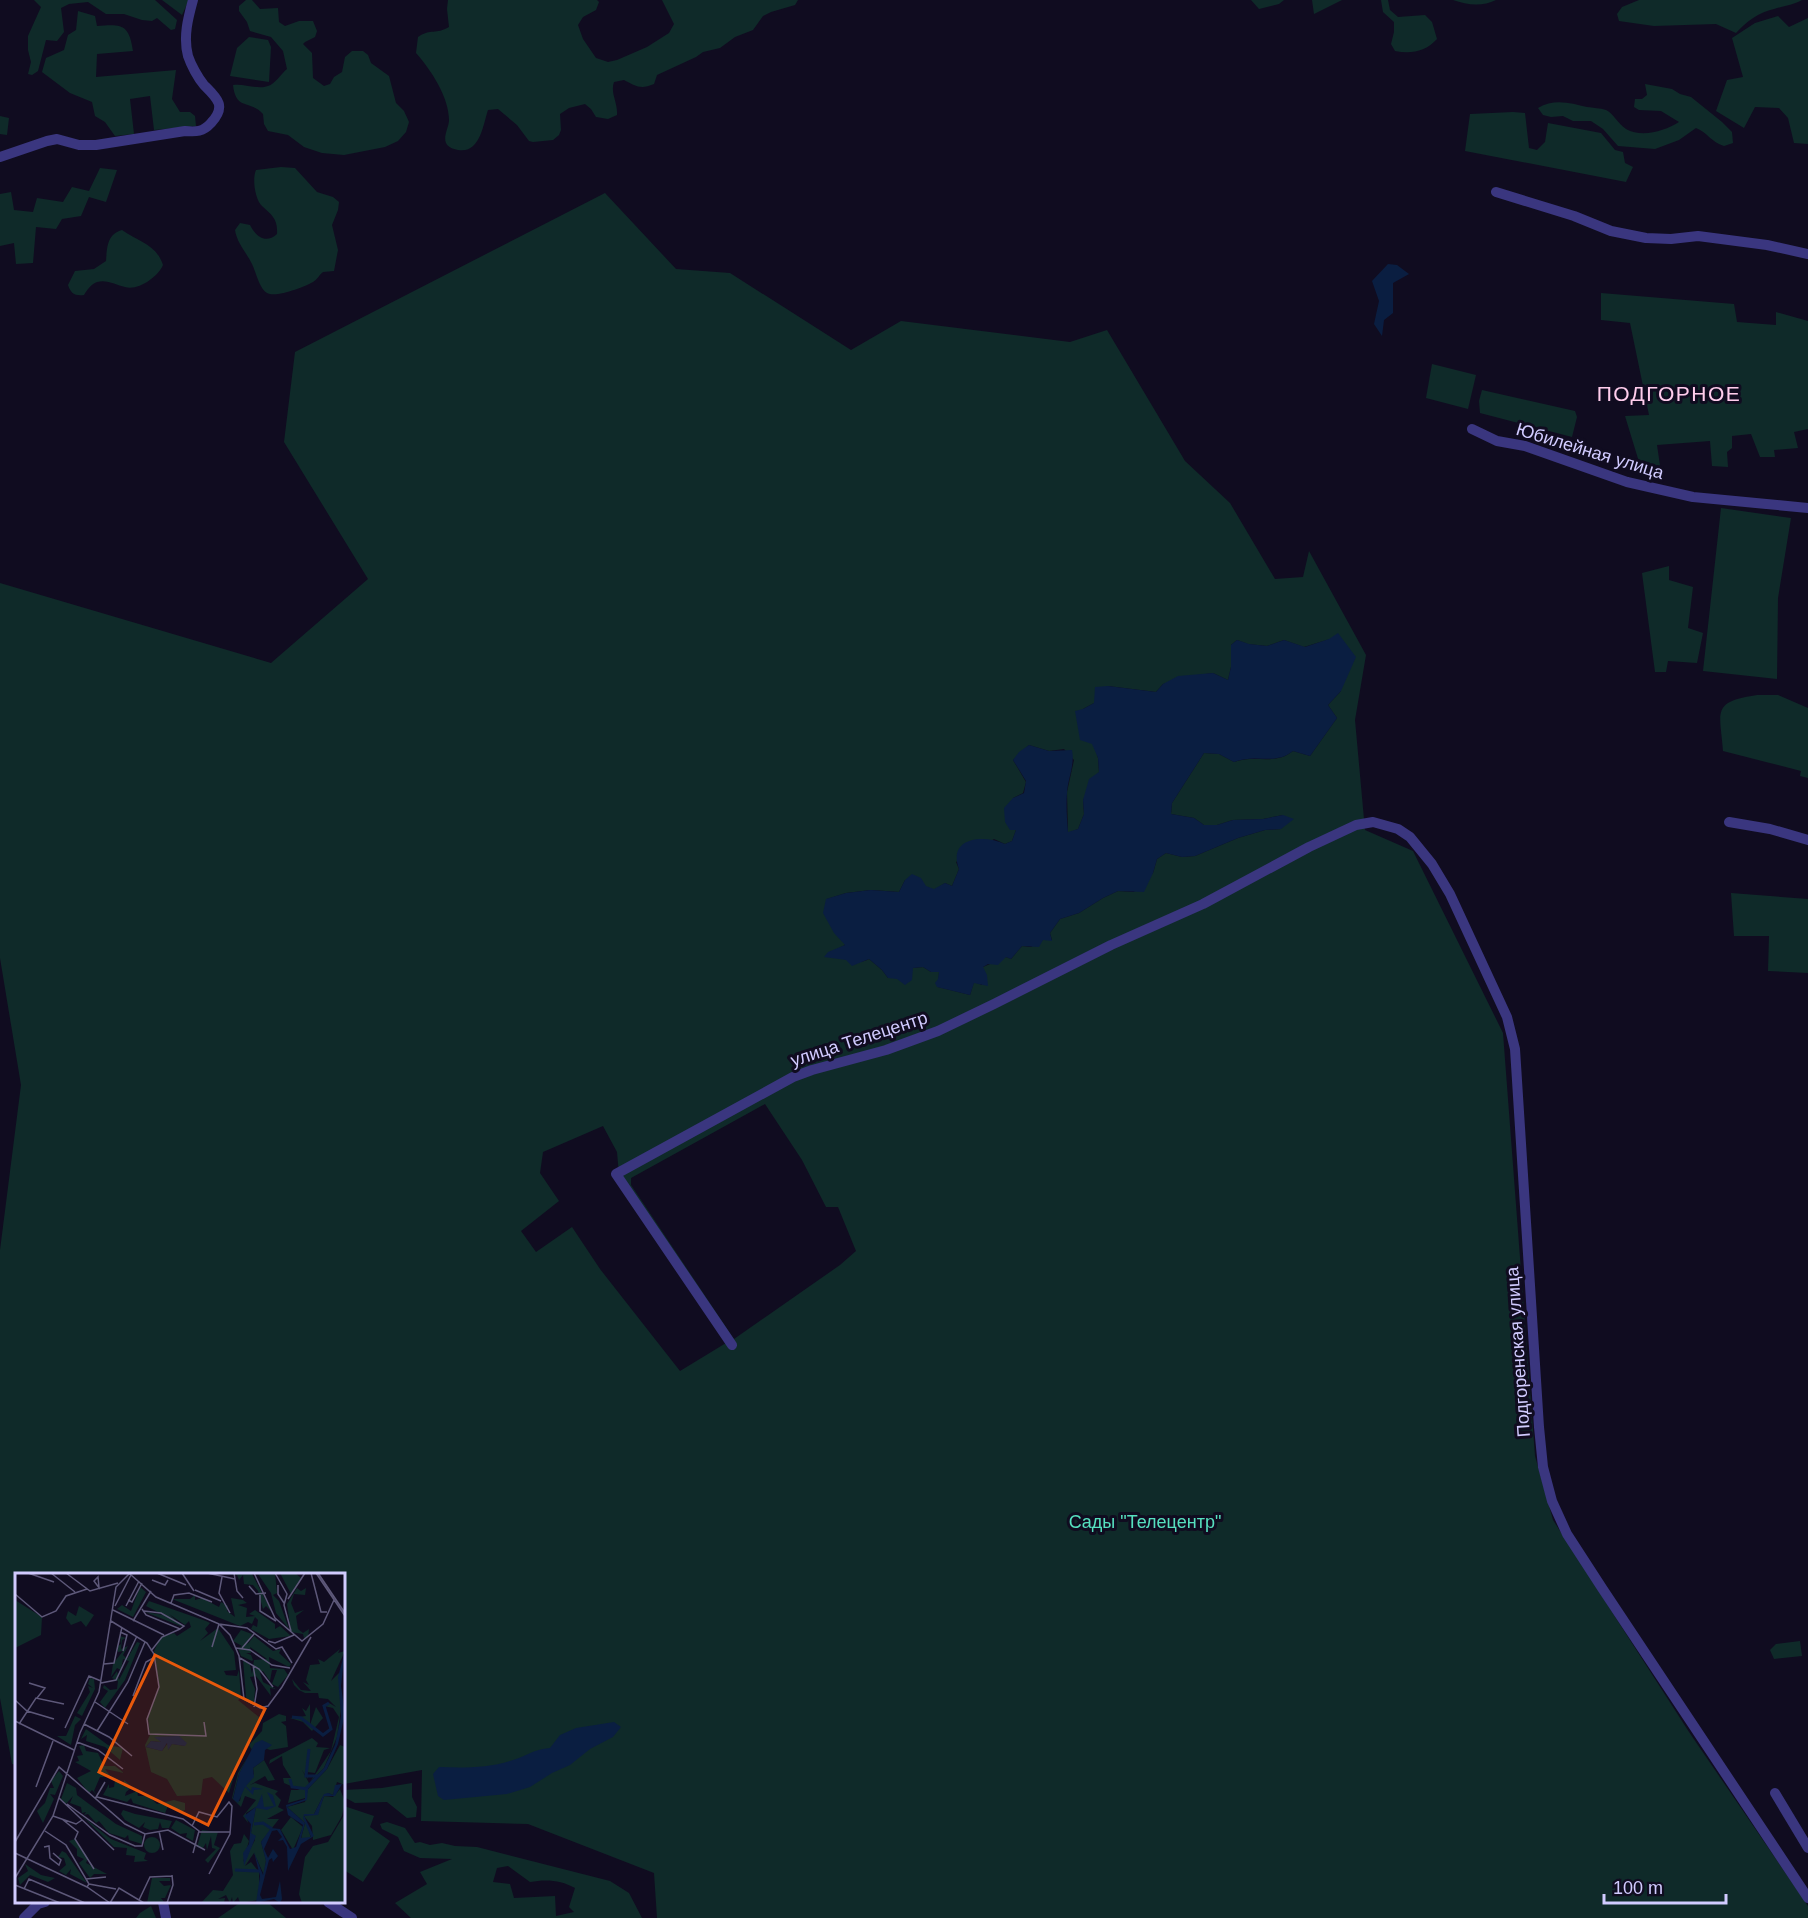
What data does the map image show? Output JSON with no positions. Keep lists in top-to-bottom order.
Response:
{
  "streets": {
    "street": ["Юбилейная улица", "улица Телецентр", "Подгоренская улица"]
  },
  "crossings": [
    ["улица Телецентр", "Подгоренская улица"]
  ],
  "districts": ["ПОДГОРНОЕ"],
  "parks": ["Сады \"Телецентр\""],
  "scale_bar": "100 m"
}
